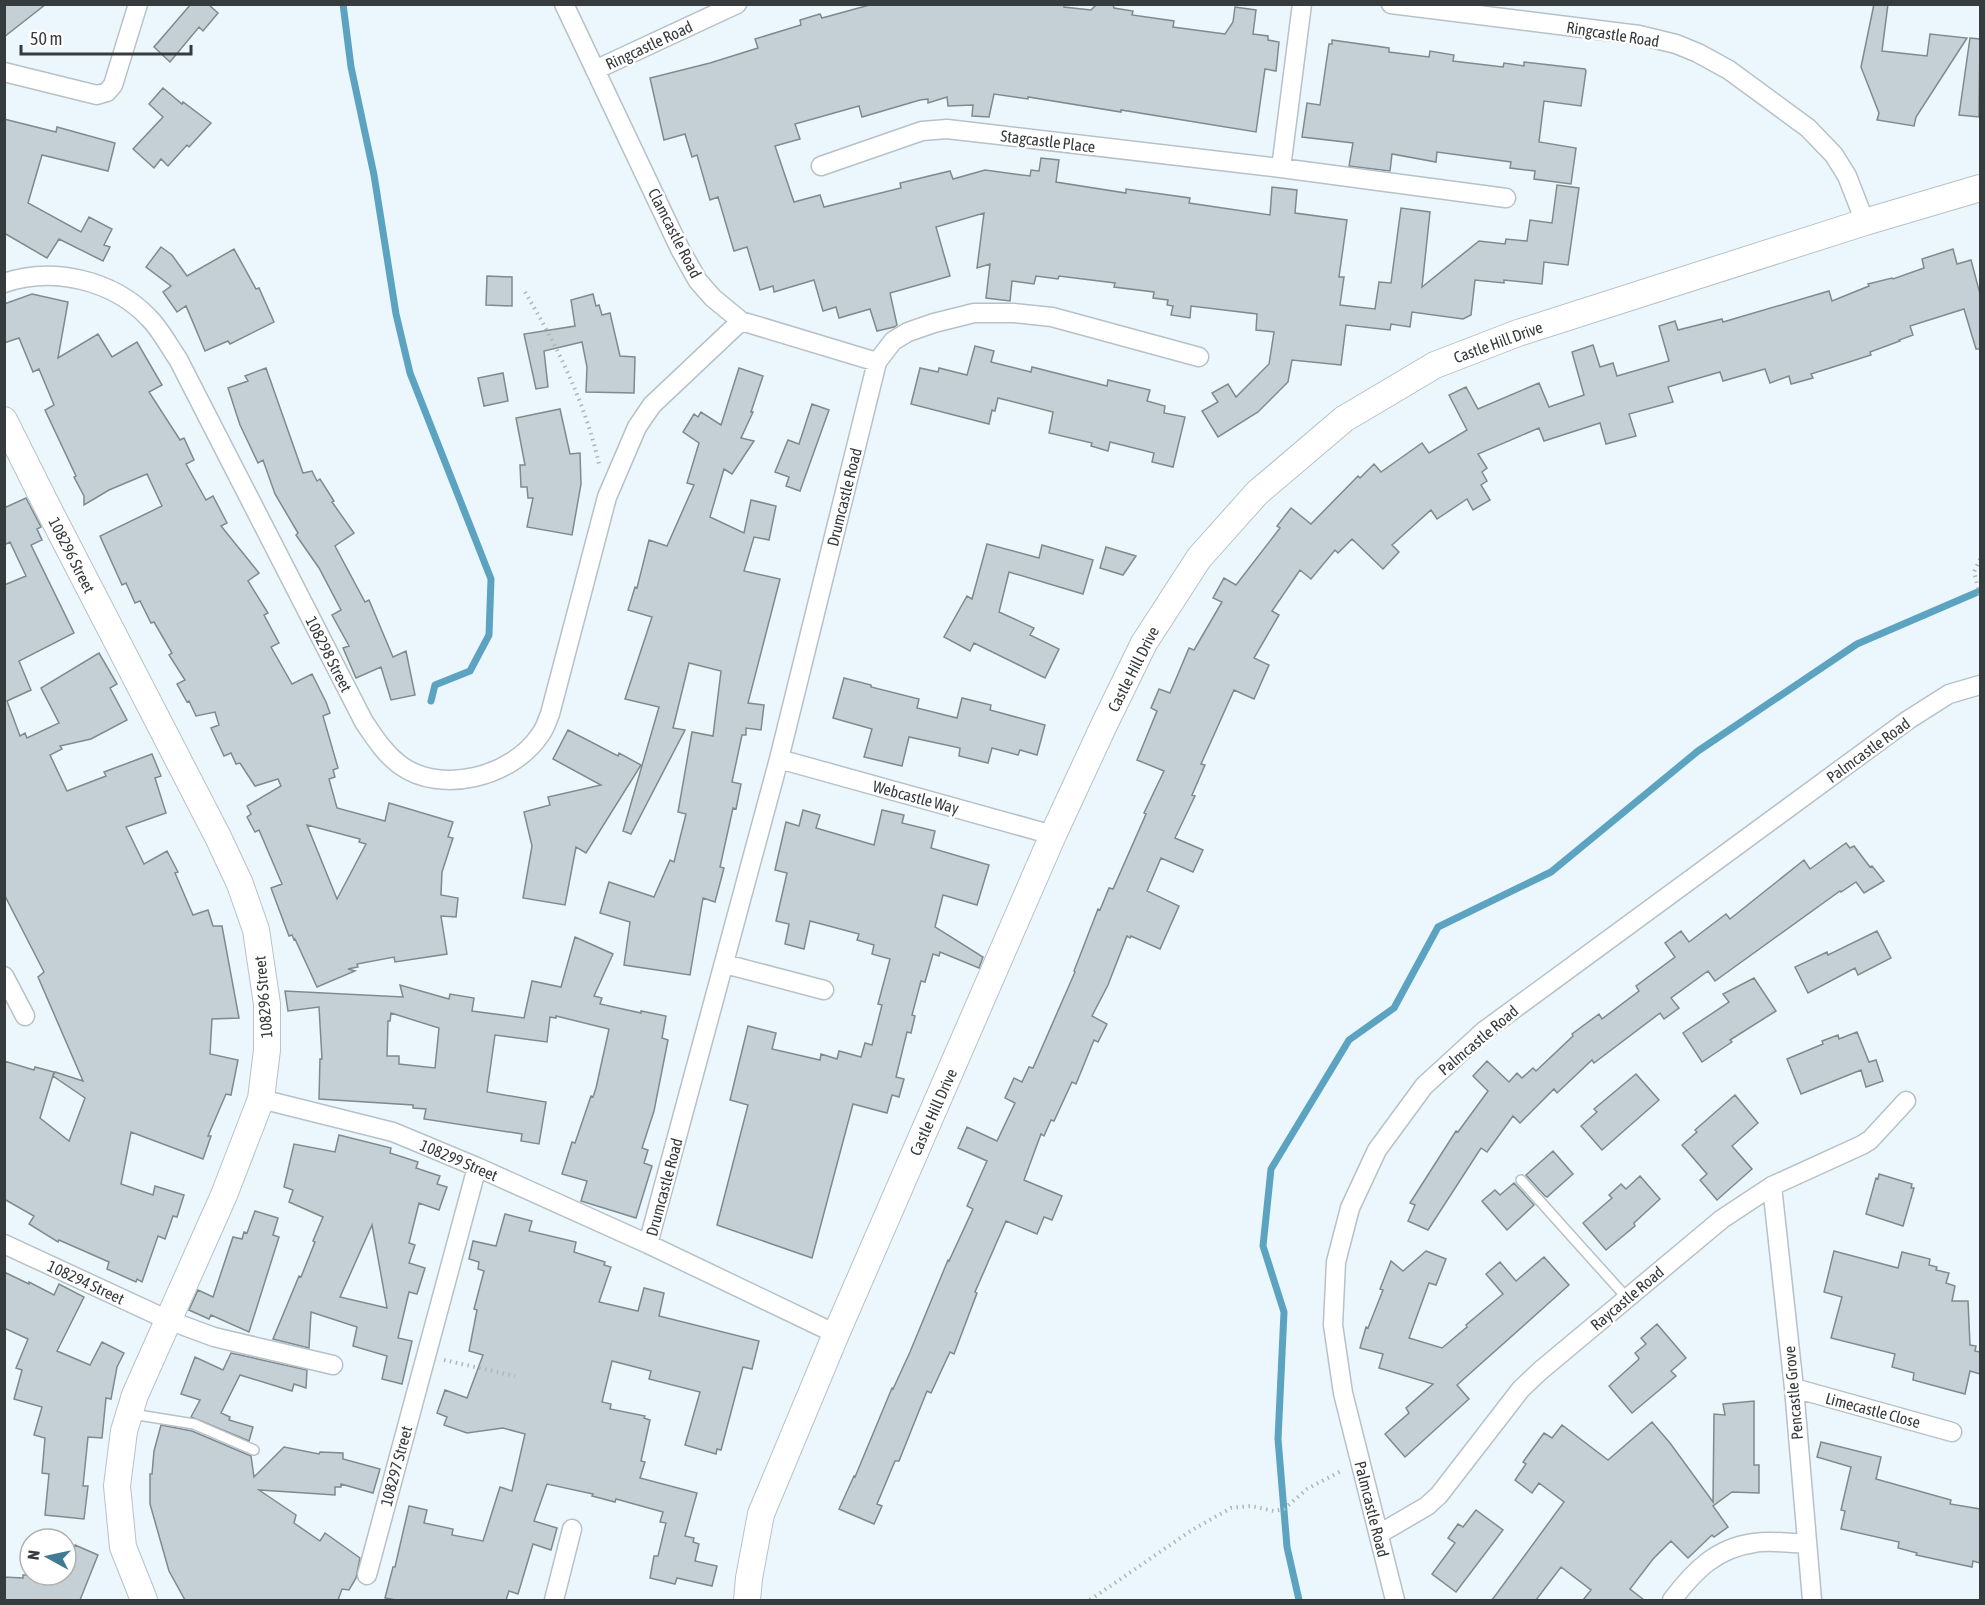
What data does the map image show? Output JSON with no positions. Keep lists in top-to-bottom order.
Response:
{
  "streets": {
    "street": [
      "Ringcastle Road",
      "Stagcastle Place",
      "Clamcastle Road",
      "Castle Hill Drive",
      "Drumcastle Road",
      "108296 Street",
      "108298 Street",
      "Palmcastle Road",
      "Webcastle Way",
      "108299 Street",
      "108294 Street",
      "Raycastle Road",
      "Pencastle Grove",
      "Limecastle Close",
      "108297 Street"
    ]
  },
  "crossings": [
    ["Ringcastle Road", "Clamcastle Road"],
    ["Ringcastle Road", "Castle Hill Drive"],
    ["Clamcastle Road", "Drumcastle Road"],
    ["Clamcastle Road", "108298 Street"],
    ["Castle Hill Drive", "Drumcastle Road"],
    ["Castle Hill Drive", "Webcastle Way"],
    ["Drumcastle Road", "Webcastle Way"],
    ["Drumcastle Road", "108299 Street"],
    ["108296 Street", "108299 Street"],
    ["108296 Street", "108294 Street"],
    ["Palmcastle Road", "Raycastle Road"],
    ["108299 Street", "108297 Street"],
    ["Raycastle Road", "Pencastle Grove"],
    ["Pencastle Grove", "Limecastle Close"]
  ],
  "scale_bar": "50 m",
  "north": "left"
}
